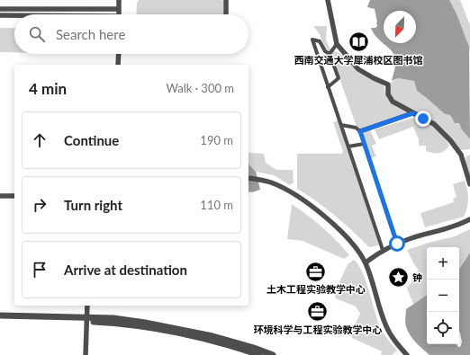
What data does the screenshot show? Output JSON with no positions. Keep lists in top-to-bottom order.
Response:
{
  "places": {
    "library": ["西南交通大学犀浦校区图书馆"],
    "office": ["土木工程实验教学中心", "环境科学与工程实验教学中心"],
    "place": ["钟"]
  },
  "north": "bottom left",
  "page": {
    "search": "Search here",
    "heading": ["4 min", "Walk · 300 m"],
    "list": [
      ["Continue", "190 m"],
      ["Turn right", "110 m"],
      "Arrive at destination"
    ],
    "map_buttons": ["+", "−"]
  }
}
